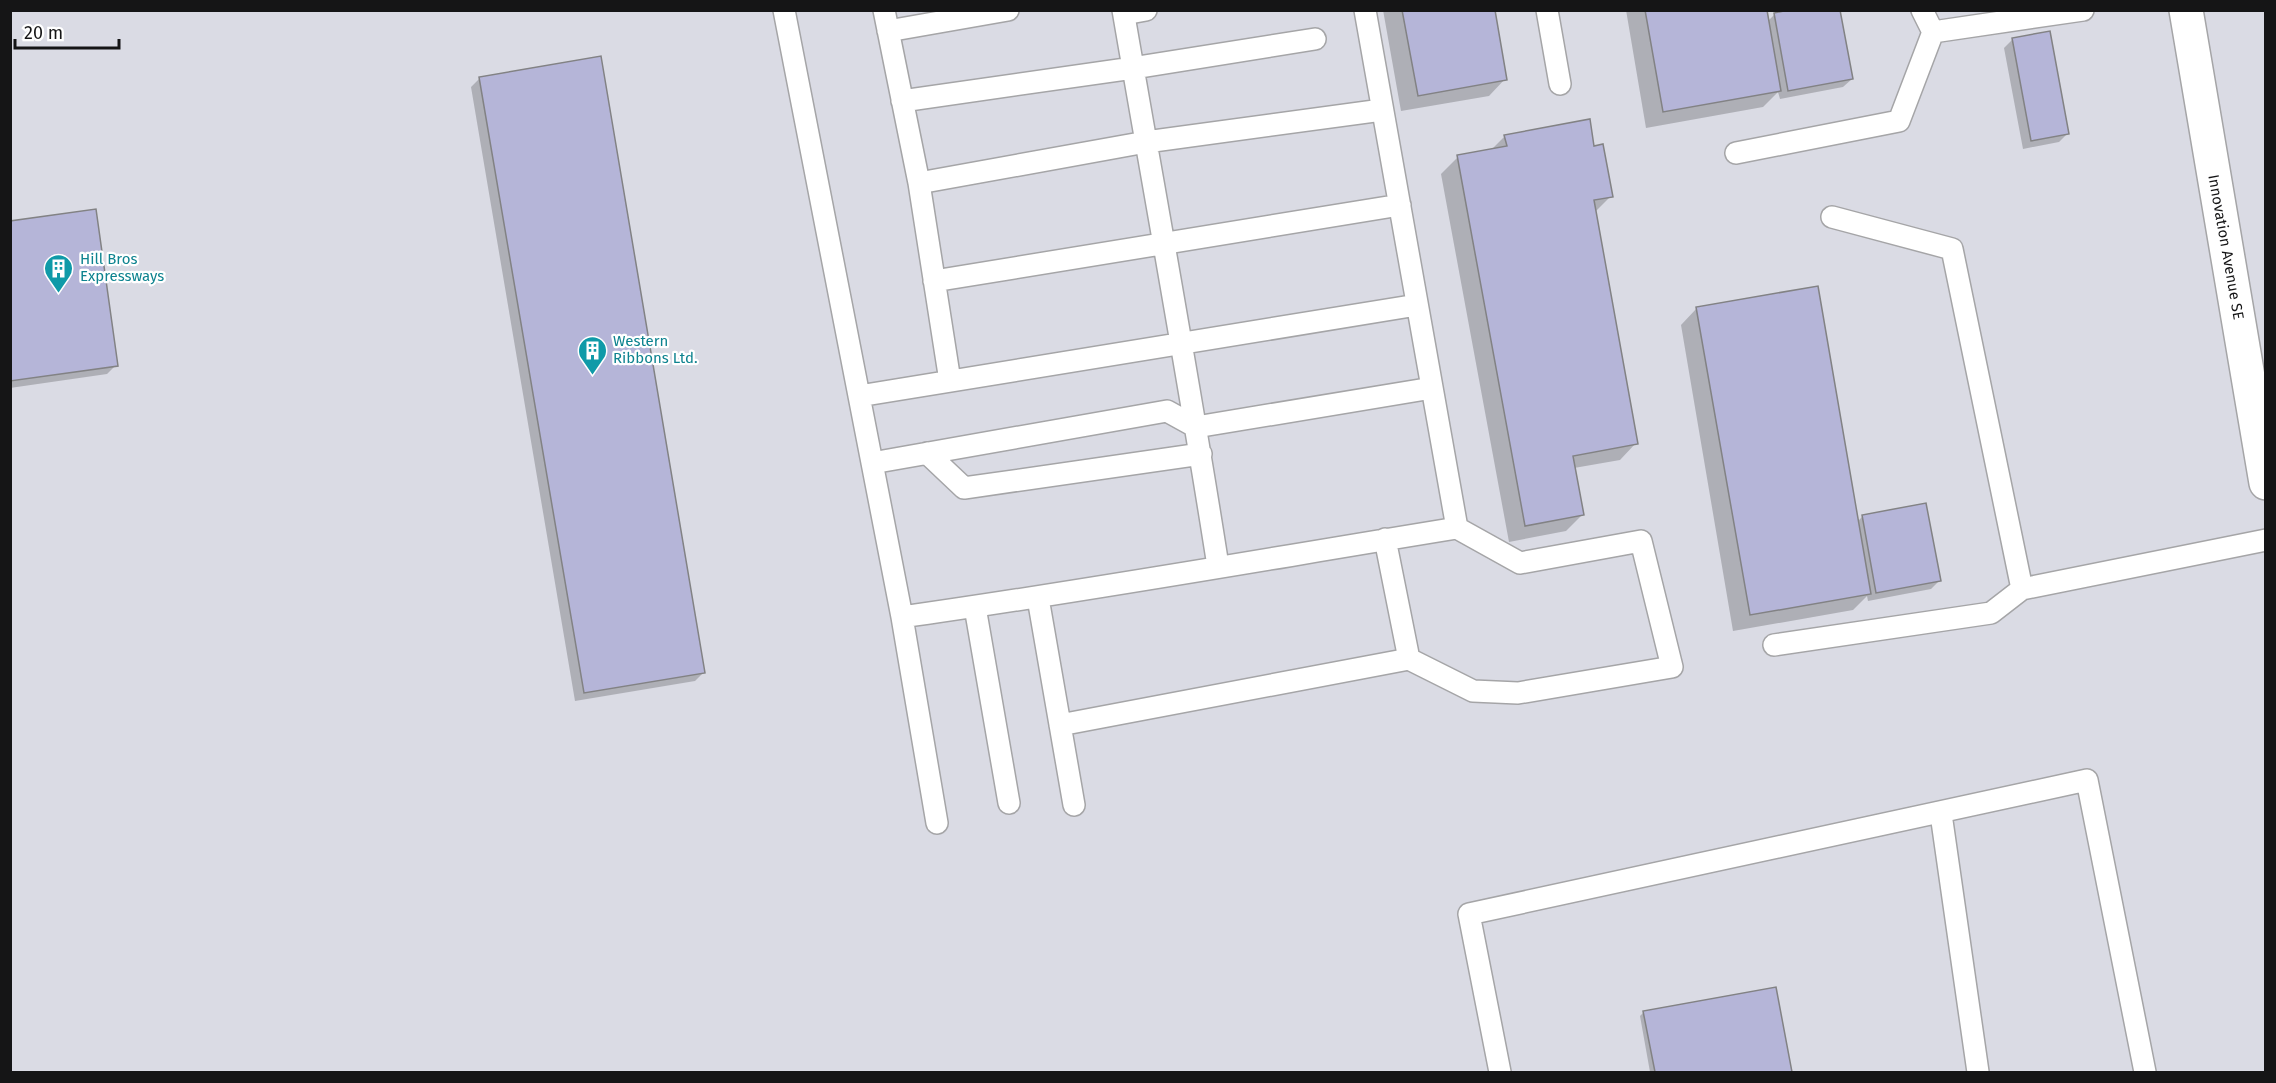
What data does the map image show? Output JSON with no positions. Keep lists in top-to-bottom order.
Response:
{
  "streets": {
    "street": ["Innovation Avenue SE"]
  },
  "places": {
    "building": ["Hill Bros Expressways", "Western Ribbons Ltd."]
  },
  "scale_bar": "20 m"
}
